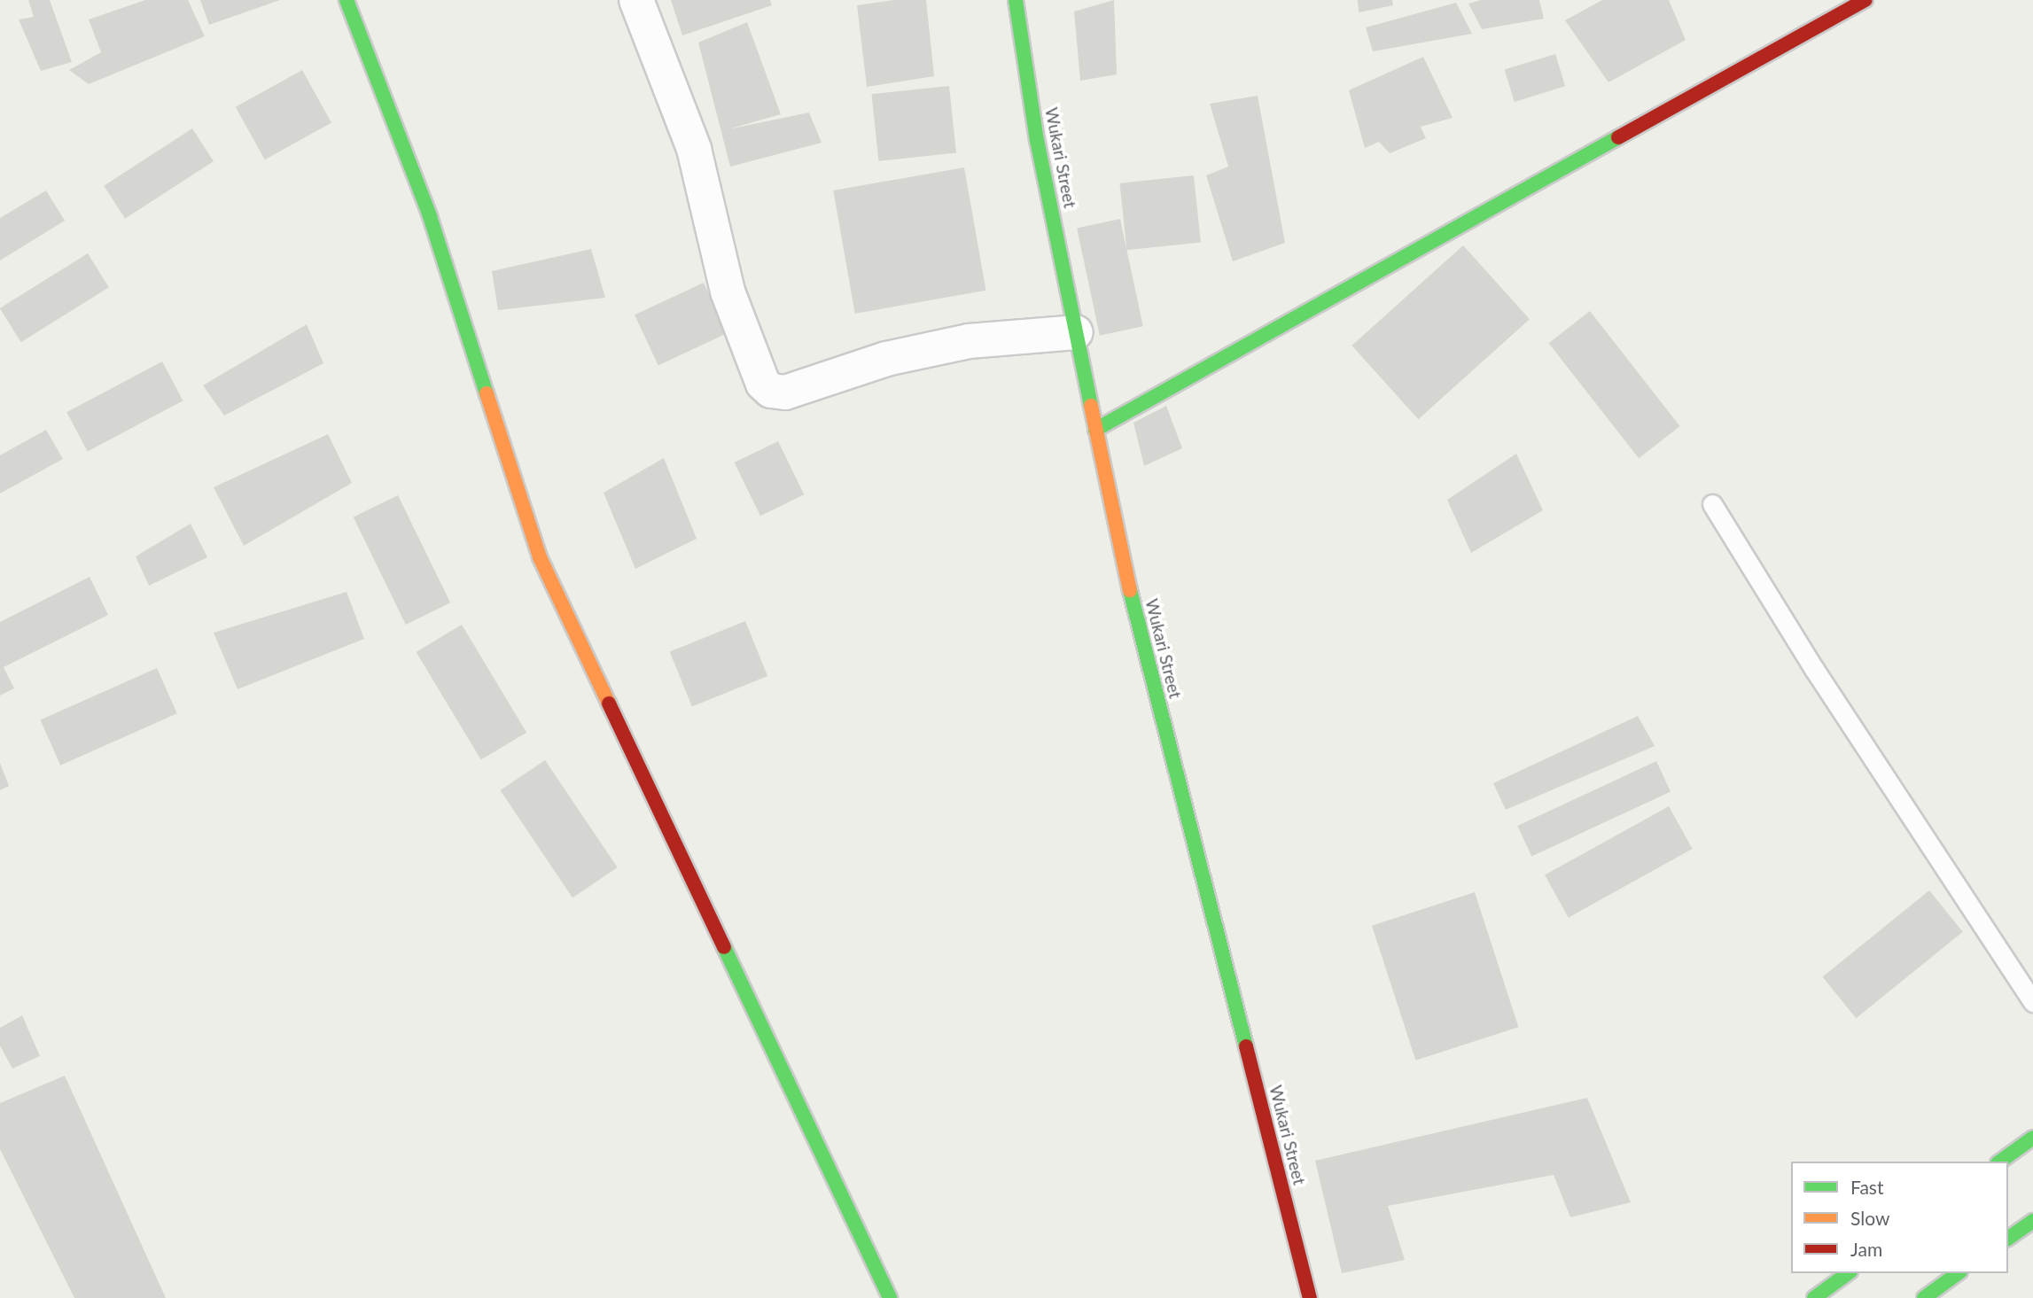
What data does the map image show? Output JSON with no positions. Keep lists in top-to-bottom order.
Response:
{
  "streets": {
    "street": ["Wukari Street"]
  },
  "legend": ["Fast", "Slow", "Jam"]
}
